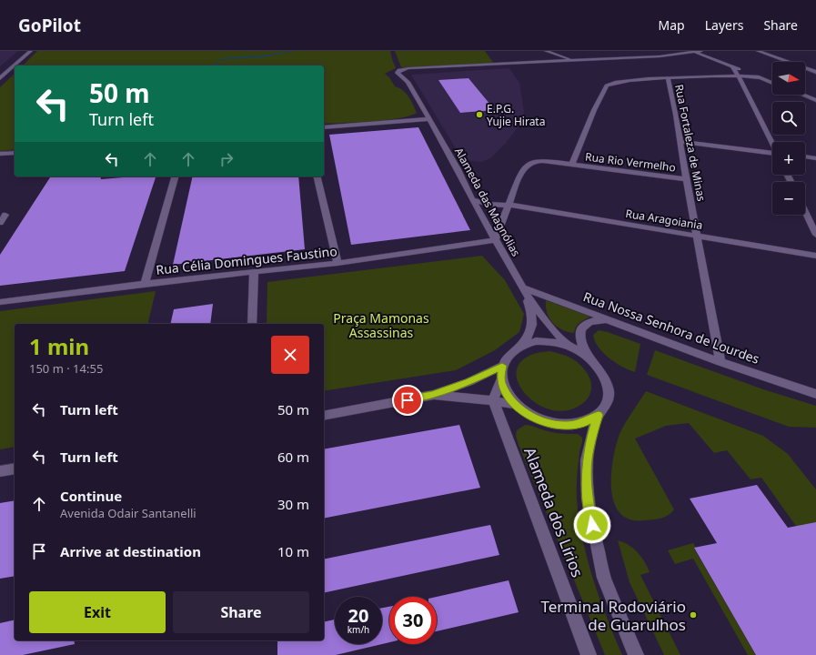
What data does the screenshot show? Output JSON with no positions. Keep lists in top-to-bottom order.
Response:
{
  "streets": {
    "street": [
      "Rua Fortaleza de Minas",
      "Rua Rio Vermelho",
      "Alameda das Magnólias",
      "Rua Aragoiania",
      "Rua Célia Domingues Faustino",
      "Rua Nossa Senhora de Lourdes",
      "Alameda dos Lírios"
    ]
  },
  "crossings": [
    ["Rua Fortaleza de Minas", "Rua Rio Vermelho"],
    ["Rua Fortaleza de Minas", "Rua Aragoiania"],
    ["Rua Fortaleza de Minas", "Rua Nossa Senhora de Lourdes"],
    ["Rua Rio Vermelho", "Alameda das Magnólias"],
    ["Rua Rio Vermelho", "Rua Aragoiania"],
    ["Rua Rio Vermelho", "Rua Célia Domingues Faustino"],
    ["Alameda das Magnólias", "Rua Aragoiania"],
    ["Alameda das Magnólias", "Rua Célia Domingues Faustino"],
    ["Alameda das Magnólias", "Rua Nossa Senhora de Lourdes"]
  ],
  "parks": ["Praça Mamonas Assassinas"],
  "places": ["E.P.G. Yujie Hirata", "Terminal Rodoviário de Guarulhos"],
  "north": "right",
  "page": {
    "header": "GoPilot",
    "nav": ["Map", "Layers", "Share"],
    "map_buttons": ["+", "−"],
    "turn": ["50 m", "Turn left"],
    "heading": ["1 min", "150 m · 14:55"],
    "list": [
      {
        "name": "Turn left",
        "value": "50 m"
      },
      {
        "name": "Turn left",
        "value": "60 m"
      },
      {
        "name": "Continue",
        "note": "Avenida Odair Santanelli",
        "value": "30 m"
      },
      {
        "name": "Arrive at destination",
        "value": "10 m"
      }
    ],
    "buttons": ["Exit", "Share"],
    "speed": "20 km/h",
    "limit": "30"
  }
}
